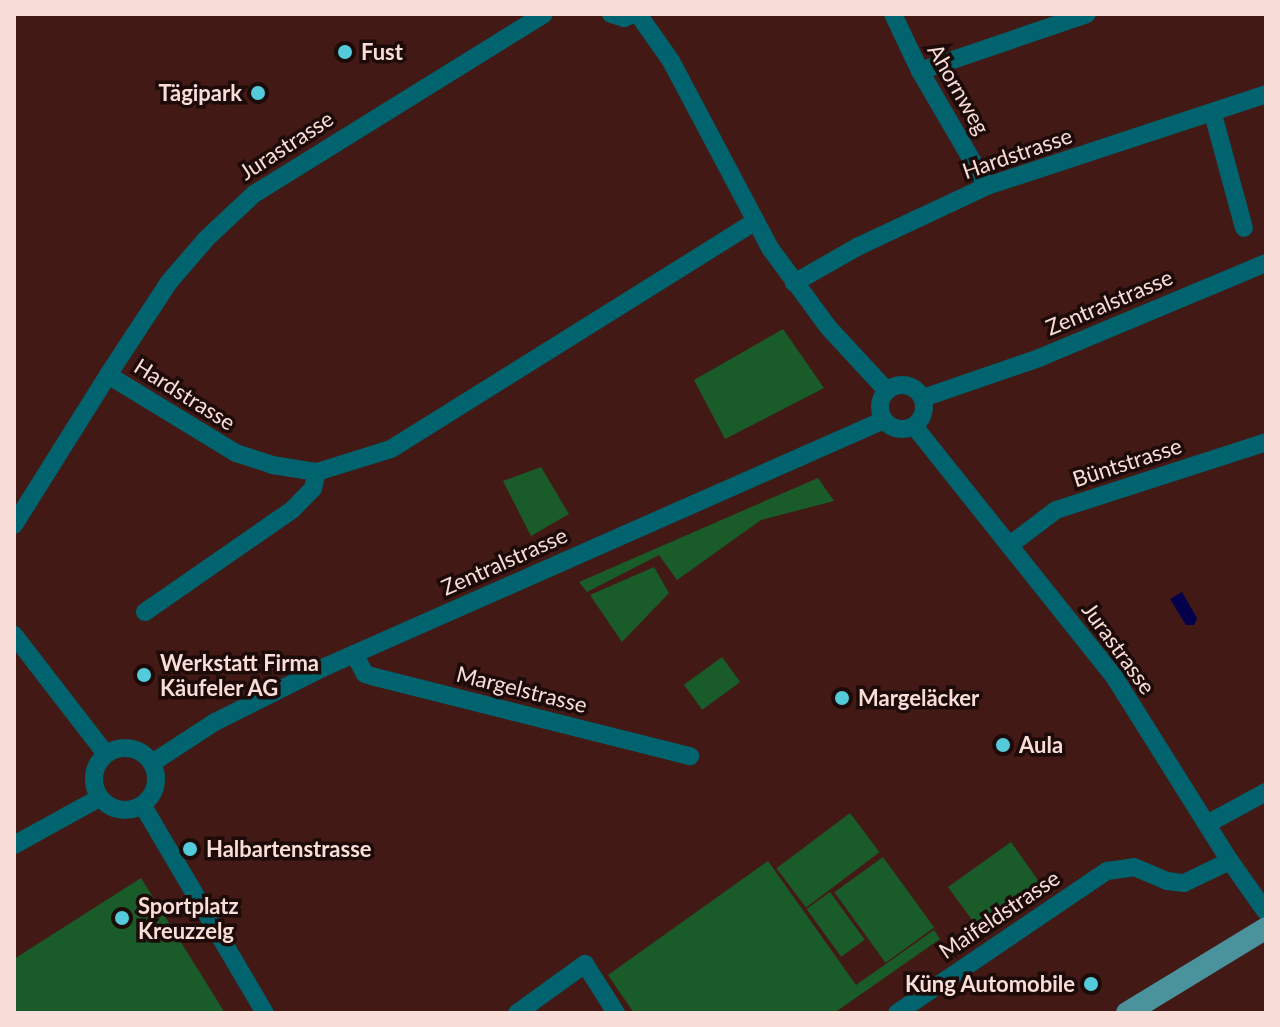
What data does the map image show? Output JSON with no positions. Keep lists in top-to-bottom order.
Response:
{
  "streets": {
    "street": [
      "Ahornweg",
      "Jurastrasse",
      "Hardstrasse",
      "Zentralstrasse",
      "Büntstrasse",
      "Margelstrasse",
      "Maifeldstrasse"
    ]
  },
  "crossings": [
    ["Ahornweg", "Hardstrasse"],
    ["Jurastrasse", "Hardstrasse"],
    ["Jurastrasse", "Zentralstrasse"],
    ["Jurastrasse", "Büntstrasse"],
    ["Jurastrasse", "Maifeldstrasse"],
    ["Zentralstrasse", "Margelstrasse"]
  ],
  "places": [
    "Fust",
    "Tägipark",
    "Werkstatt Firma Käufeler AG",
    "Margeläcker",
    "Aula",
    "Halbartenstrasse",
    "Sportplatz Kreuzzelg",
    "Küng Automobile"
  ]
}
